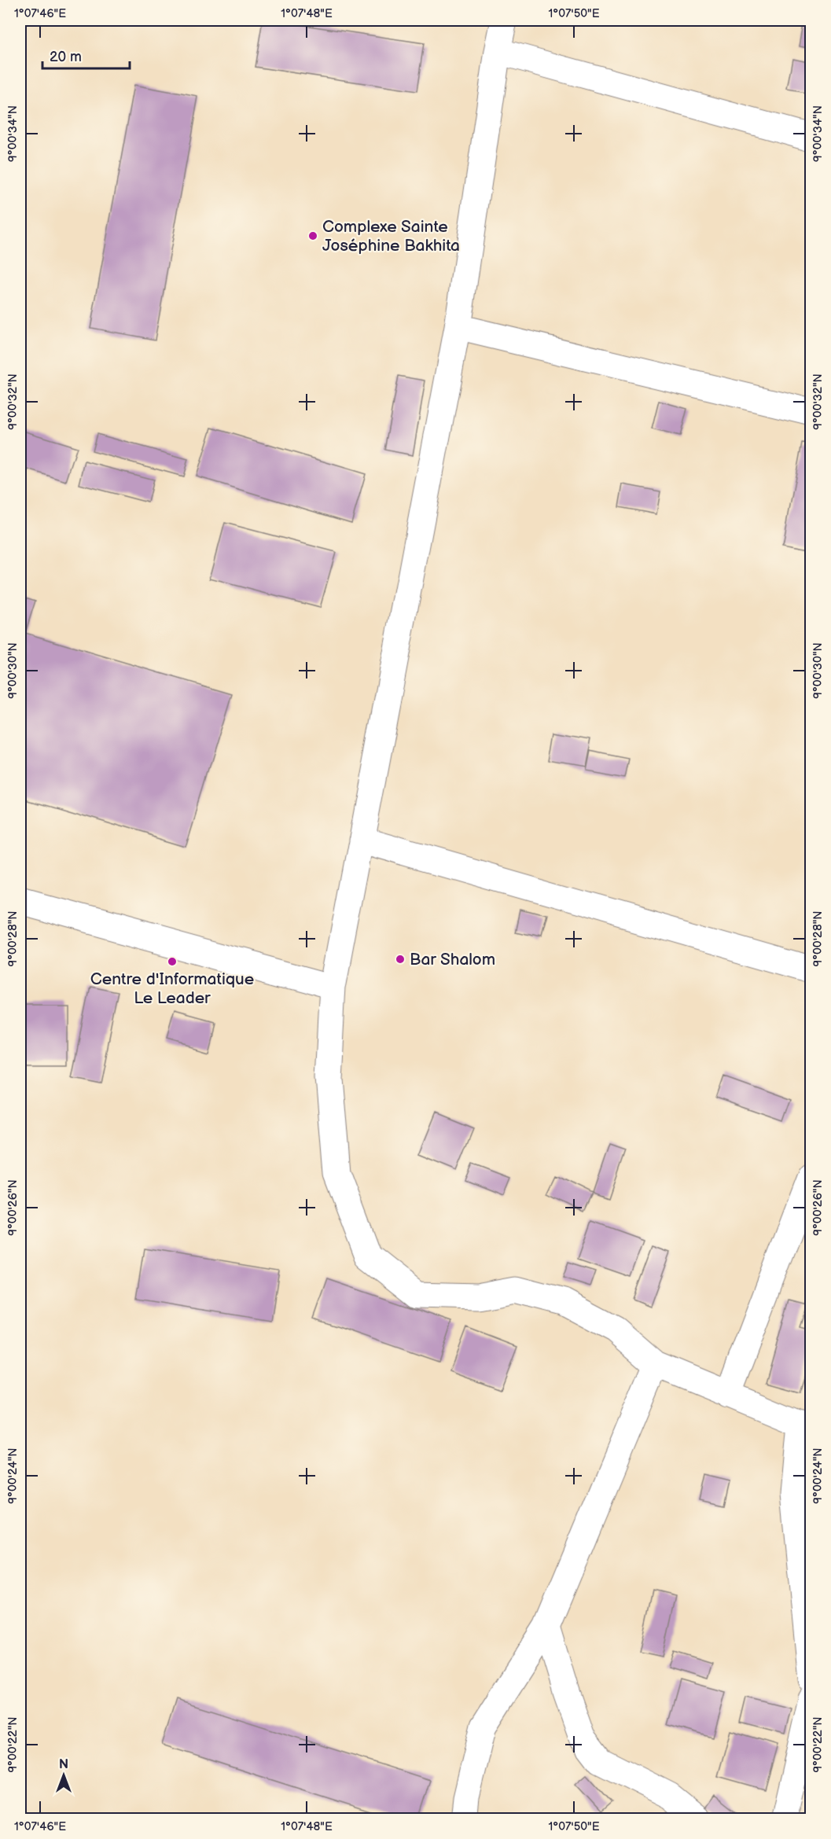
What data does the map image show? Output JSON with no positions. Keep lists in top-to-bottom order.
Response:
{
  "places": ["Complexe Sainte Joséphine Bakhita", "Bar Shalom", "Centre d'Informatique Le Leader"],
  "scale_bar": "20 m",
  "north": "top",
  "coordinates": [
    "1°07'46\"E",
    "1°07'48\"E",
    "1°07'50\"E",
    "9°00'34\"N",
    "9°00'32\"N",
    "9°00'30\"N",
    "9°00'28\"N",
    "9°00'26\"N",
    "9°00'24\"N",
    "9°00'22\"N"
  ]
}
